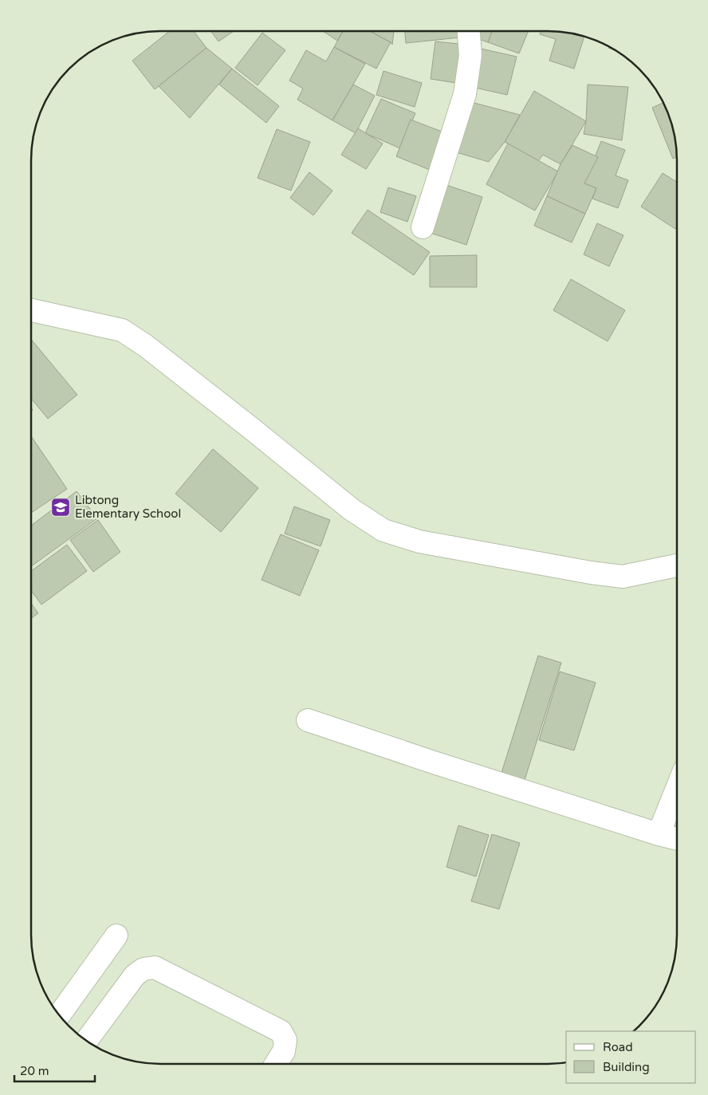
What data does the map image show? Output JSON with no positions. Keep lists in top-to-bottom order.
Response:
{
  "places": {
    "school or university": ["Libtong Elementary School"]
  },
  "legend": ["Road", "Building"],
  "scale_bar": "20 m"
}
